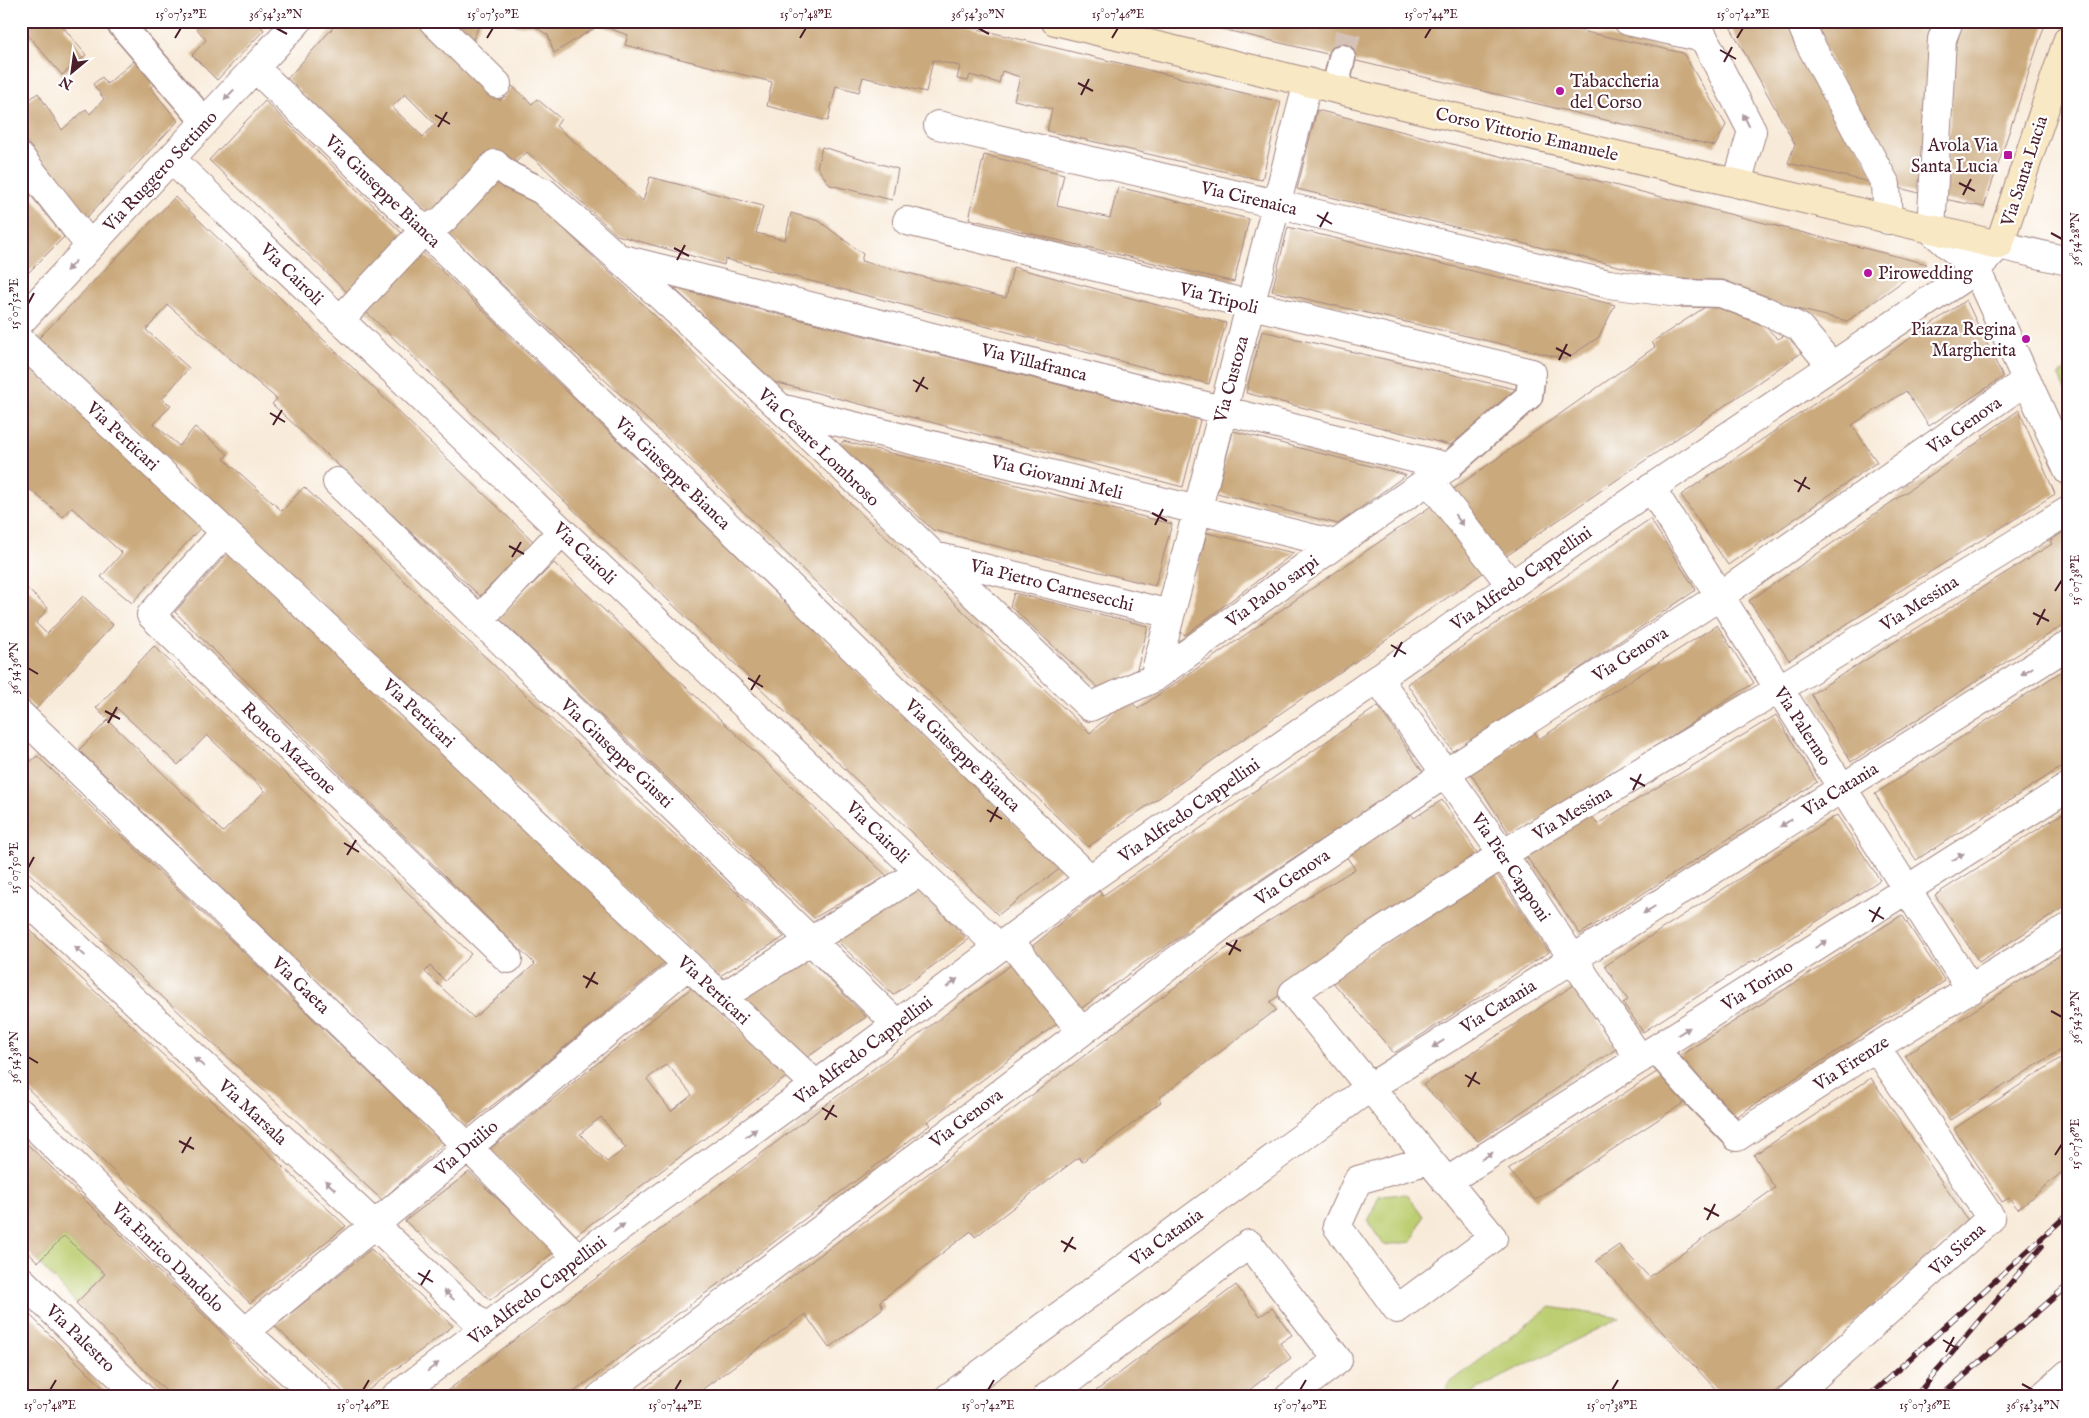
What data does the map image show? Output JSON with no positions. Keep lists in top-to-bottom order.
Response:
{
  "streets": {
    "main road": ["Corso Vittorio Emanuele", "Via Santa Lucia"],
    "street": [
      "Via Ruggero Settimo",
      "Via Giuseppe Bianca",
      "Via Cirenaica",
      "Via Cairoli",
      "Via Tripoli",
      "Via Villafranca",
      "Via Custoza",
      "Via Genova",
      "Via Perticari",
      "Via Cesare Lombroso",
      "Via Giovanni Meli",
      "Via Alfredo Cappellini",
      "Via Pietro Carnesecchi",
      "Via Paolo sarpi",
      "Via Messina",
      "Via Palermo",
      "Ronco Mazzone",
      "Via Giuseppe Giusti",
      "Via Catania",
      "Via Pier Capponi",
      "Via Gaeta",
      "Via Torino",
      "Via Firenze",
      "Via Marsala",
      "Via Duilio",
      "Via Siena",
      "Via Enrico Dandolo",
      "Via Palestro"
    ]
  },
  "crossings": [
    ["Corso Vittorio Emanuele", "Via Santa Lucia"],
    ["Corso Vittorio Emanuele", "Via Custoza"],
    ["Corso Vittorio Emanuele", "Via Alfredo Cappellini"],
    ["Via Ruggero Settimo", "Via Giuseppe Bianca"],
    ["Via Ruggero Settimo", "Via Cairoli"],
    ["Via Santa Lucia", "Via Alfredo Cappellini"],
    ["Via Giuseppe Bianca", "Via Alfredo Cappellini"],
    ["Via Cirenaica", "Via Custoza"],
    ["Via Cairoli", "Via Genova"],
    ["Via Cairoli", "Via Alfredo Cappellini"],
    ["Via Tripoli", "Via Custoza"],
    ["Via Villafranca", "Via Custoza"],
    ["Via Villafranca", "Via Cesare Lombroso"],
    ["Via Villafranca", "Via Paolo sarpi"],
    ["Via Custoza", "Via Giovanni Meli"],
    ["Via Custoza", "Via Pietro Carnesecchi"],
    ["Via Custoza", "Via Paolo sarpi"],
    ["Via Genova", "Via Palermo"],
    ["Via Genova", "Via Pier Capponi"],
    ["Via Perticari", "Via Alfredo Cappellini"],
    ["Via Perticari", "Ronco Mazzone"],
    ["Via Perticari", "Via Duilio"],
    ["Via Cesare Lombroso", "Via Giovanni Meli"],
    ["Via Cesare Lombroso", "Via Pietro Carnesecchi"],
    ["Via Cesare Lombroso", "Via Paolo sarpi"],
    ["Via Giovanni Meli", "Via Paolo sarpi"],
    ["Via Alfredo Cappellini", "Via Palermo"],
    ["Via Alfredo Cappellini", "Via Giuseppe Giusti"],
    ["Via Alfredo Cappellini", "Via Pier Capponi"],
    ["Via Alfredo Cappellini", "Via Gaeta"],
    ["Via Alfredo Cappellini", "Via Marsala"],
    ["Via Messina", "Via Palermo"],
    ["Via Messina", "Via Catania"],
    ["Via Messina", "Via Pier Capponi"],
    ["Via Palermo", "Via Catania"],
    ["Via Palermo", "Via Torino"],
    ["Via Palermo", "Via Firenze"],
    ["Via Catania", "Via Pier Capponi"],
    ["Via Pier Capponi", "Via Torino"],
    ["Via Pier Capponi", "Via Firenze"],
    ["Via Gaeta", "Via Duilio"],
    ["Via Torino", "Via Firenze"],
    ["Via Firenze", "Via Siena"],
    ["Via Marsala", "Via Duilio"],
    ["Via Duilio", "Via Enrico Dandolo"]
  ],
  "one_way": ["Via Catania", "Via Torino", "Via Marsala"],
  "places": {
    "other": ["Tabaccheria del Corso", "Pirowedding", "Piazza Regina Margherita"],
    "transit": ["Avola Via Santa Lucia"]
  },
  "north": "bottom left",
  "coordinates": [
    "15°07'52\"E",
    "36°54'32\"N",
    "15°07'50\"E",
    "15°07'48\"E",
    "36°54'30\"N",
    "15°07'46\"E",
    "15°07'44\"E",
    "15°07'42\"E",
    "36°54'28\"N",
    "15°07'38\"E",
    "36°54'36\"N",
    "36°54'38\"N",
    "15°07'36\"E",
    "15°07'40\"E",
    "36°54'34\"N"
  ]
}
